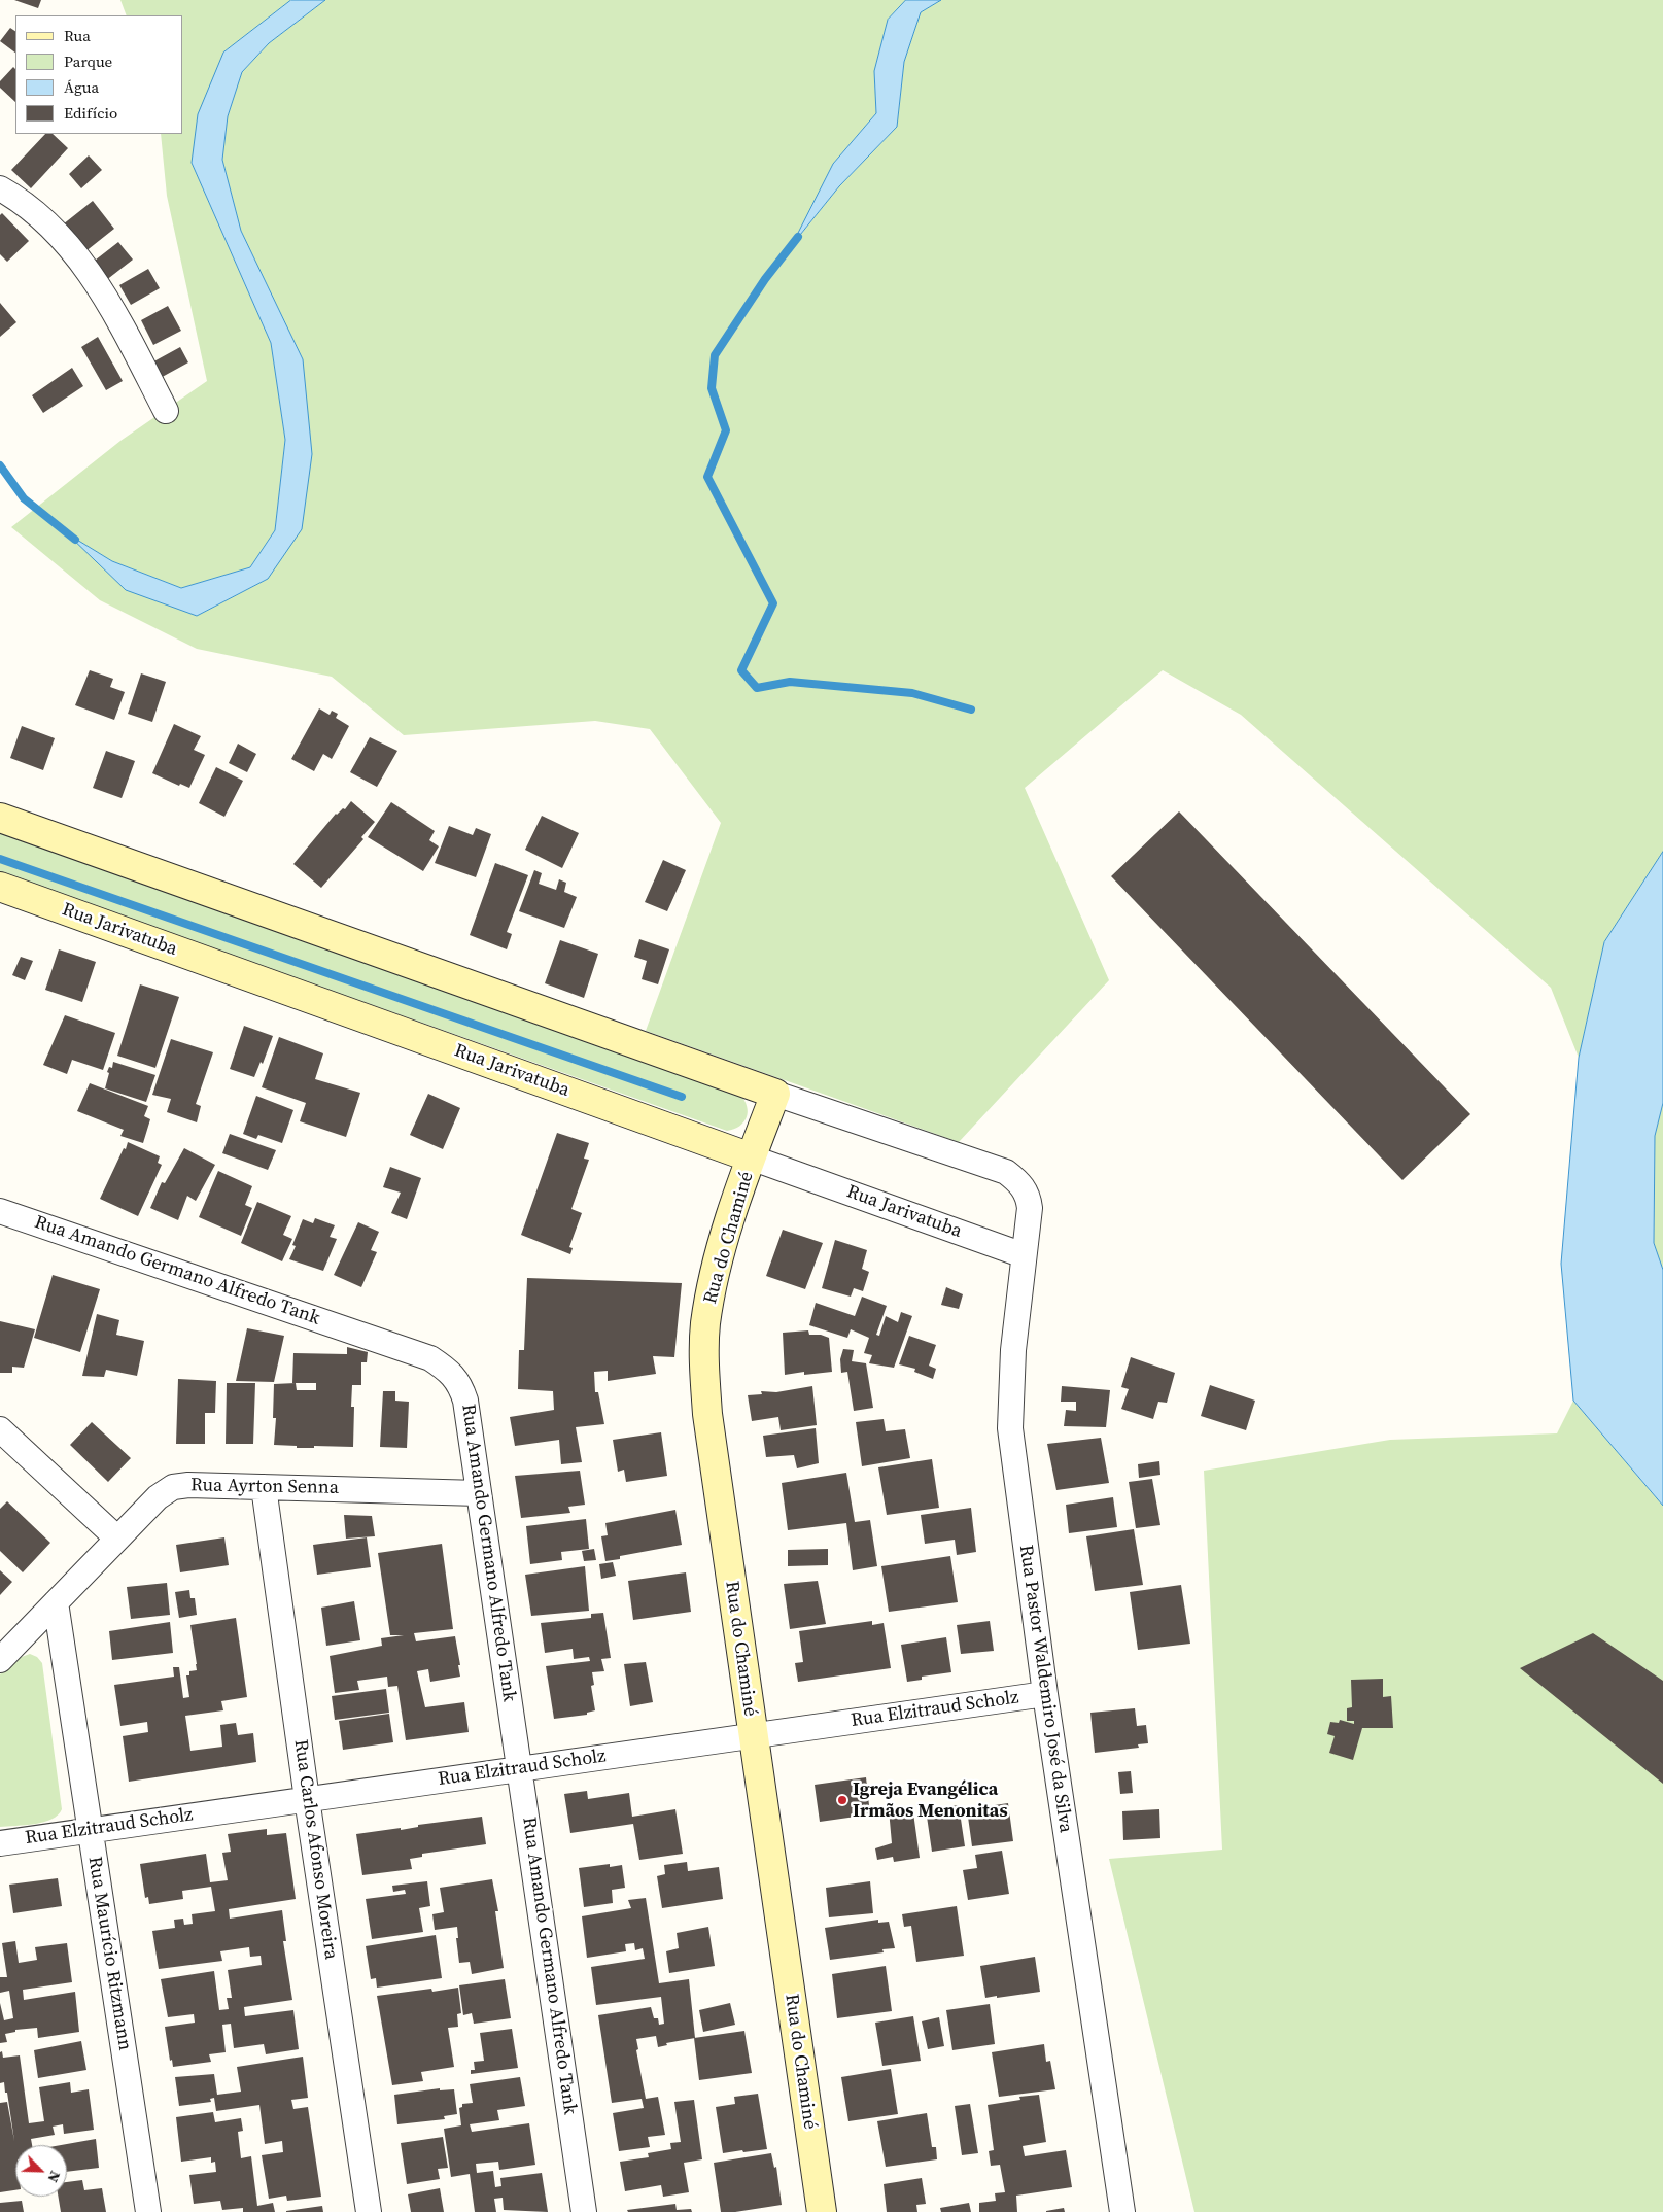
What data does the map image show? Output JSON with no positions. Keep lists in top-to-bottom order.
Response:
{
  "streets": {
    "street": [
      "Rua Jarivatuba",
      "Rua do Chaminé",
      "Rua Amando Germano Alfredo Tank",
      "Rua Ayrton Senna",
      "Rua Pastor Waldemiro José da Silva",
      "Rua Elzitraud Scholz",
      "Rua Carlos Afonso Moreira",
      "Rua Maurício Ritzmann"
    ]
  },
  "crossings": [
    ["Rua Jarivatuba", "Rua do Chaminé"],
    ["Rua Jarivatuba", "Rua Pastor Waldemiro José da Silva"],
    ["Rua do Chaminé", "Rua Pastor Waldemiro José da Silva"],
    ["Rua do Chaminé", "Rua Elzitraud Scholz"],
    ["Rua Amando Germano Alfredo Tank", "Rua Ayrton Senna"],
    ["Rua Amando Germano Alfredo Tank", "Rua Elzitraud Scholz"],
    ["Rua Ayrton Senna", "Rua Carlos Afonso Moreira"],
    ["Rua Ayrton Senna", "Rua Maurício Ritzmann"],
    ["Rua Pastor Waldemiro José da Silva", "Rua Elzitraud Scholz"],
    ["Rua Elzitraud Scholz", "Rua Carlos Afonso Moreira"],
    ["Rua Elzitraud Scholz", "Rua Maurício Ritzmann"]
  ],
  "places": ["Igreja Evangélica Irmãos Menonitas"],
  "legend": [
    "Rua",
    "Parque",
    "Água",
    "Edifício"
  ],
  "north": "bottom right"
}
